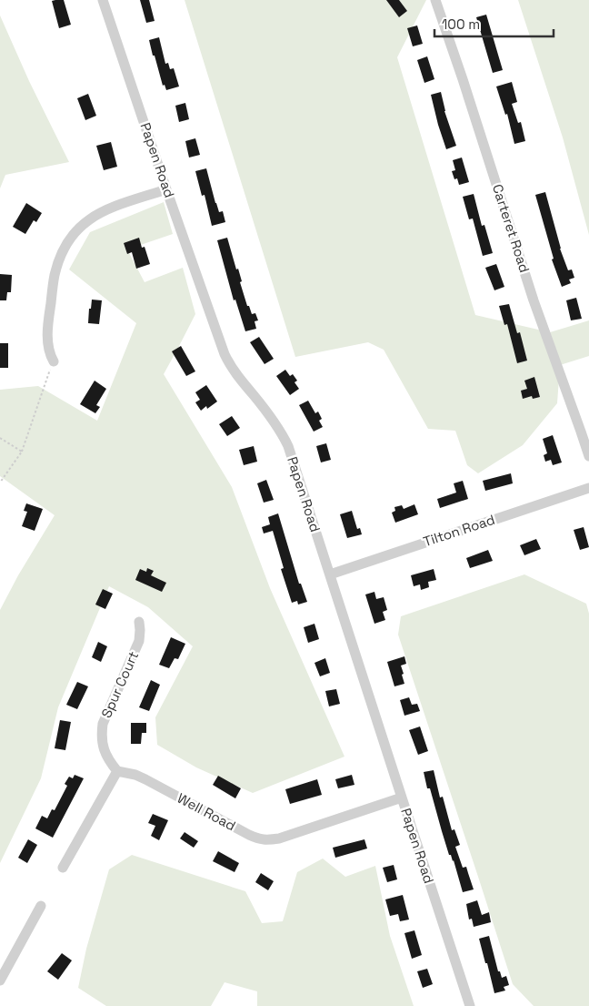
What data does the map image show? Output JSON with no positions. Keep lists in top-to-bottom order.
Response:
{
  "streets": {
    "street": [
      "Papen Road",
      "Carteret Road",
      "Tilton Road",
      "Spur Court",
      "Well Road"
    ]
  },
  "crossings": [
    ["Papen Road", "Tilton Road"],
    ["Papen Road", "Well Road"],
    ["Spur Court", "Well Road"]
  ],
  "scale_bar": "100 m"
}
